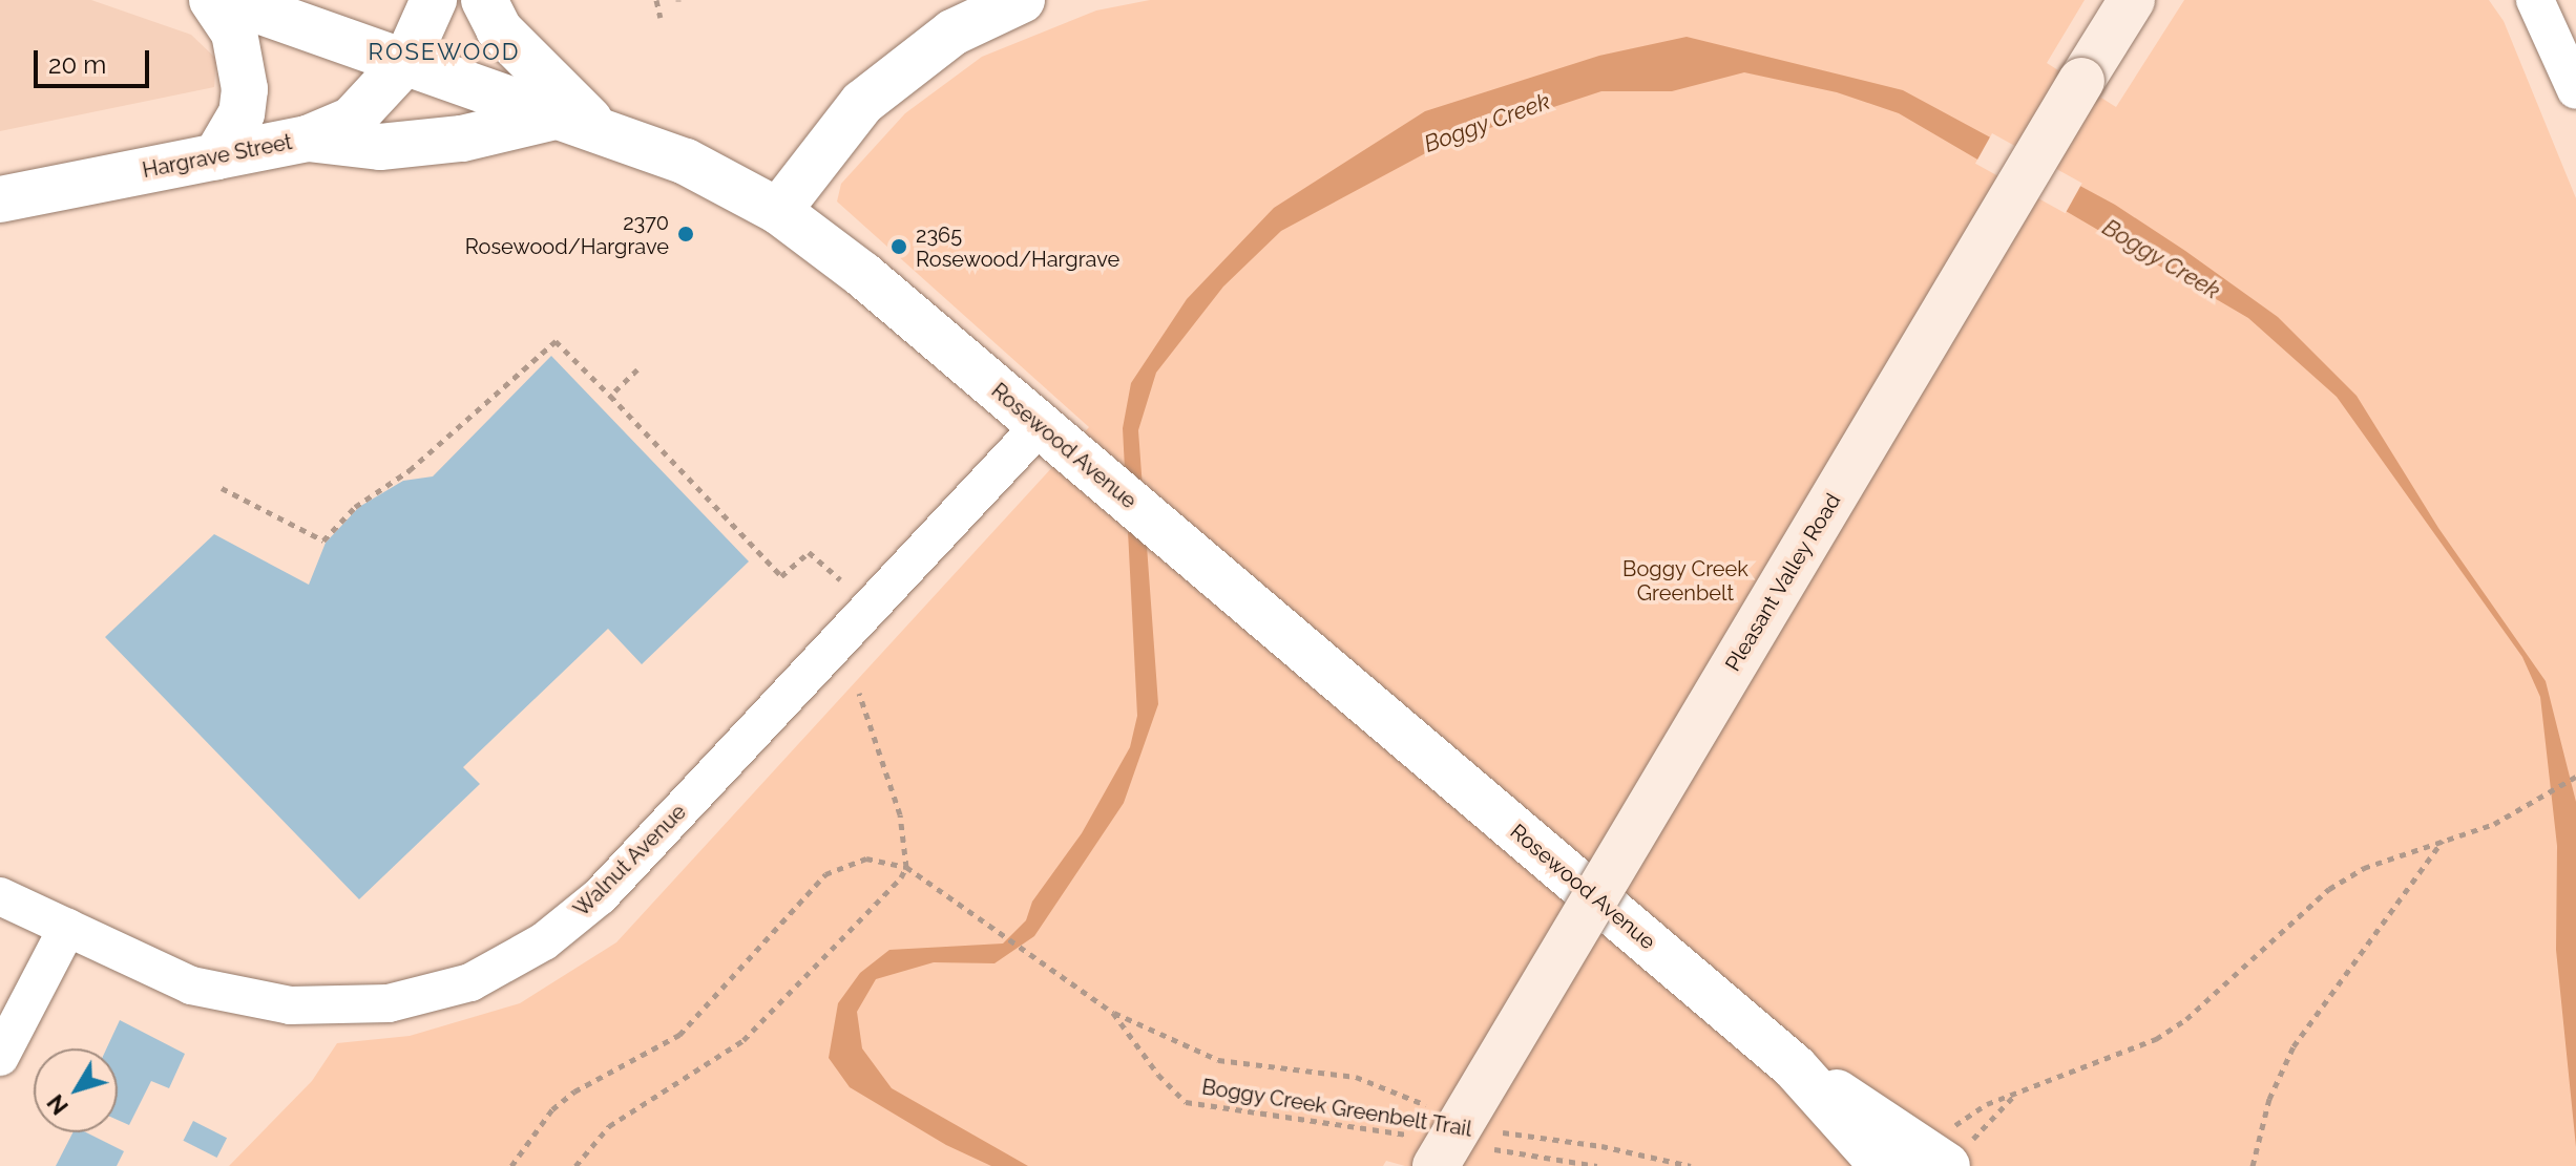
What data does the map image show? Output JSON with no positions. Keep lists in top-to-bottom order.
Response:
{
  "streets": {
    "main road": ["Pleasant Valley Road"],
    "street": ["Hargrave Street", "Rosewood Avenue", "Walnut Avenue"],
    "path": ["Boggy Creek Greenbelt Trail"]
  },
  "crossings": [
    ["Hargrave Street", "Rosewood Avenue"],
    ["Rosewood Avenue", "Walnut Avenue"],
    ["Pleasant Valley Road", "Boggy Creek Greenbelt Trail"]
  ],
  "districts": ["ROSEWOOD"],
  "water": ["Boggy Creek"],
  "parks": ["Boggy Creek Greenbelt"],
  "places": ["2370 Rosewood/Hargrave", "2365 Rosewood/Hargrave"],
  "scale_bar": "20 m",
  "north": "bottom left"
}
